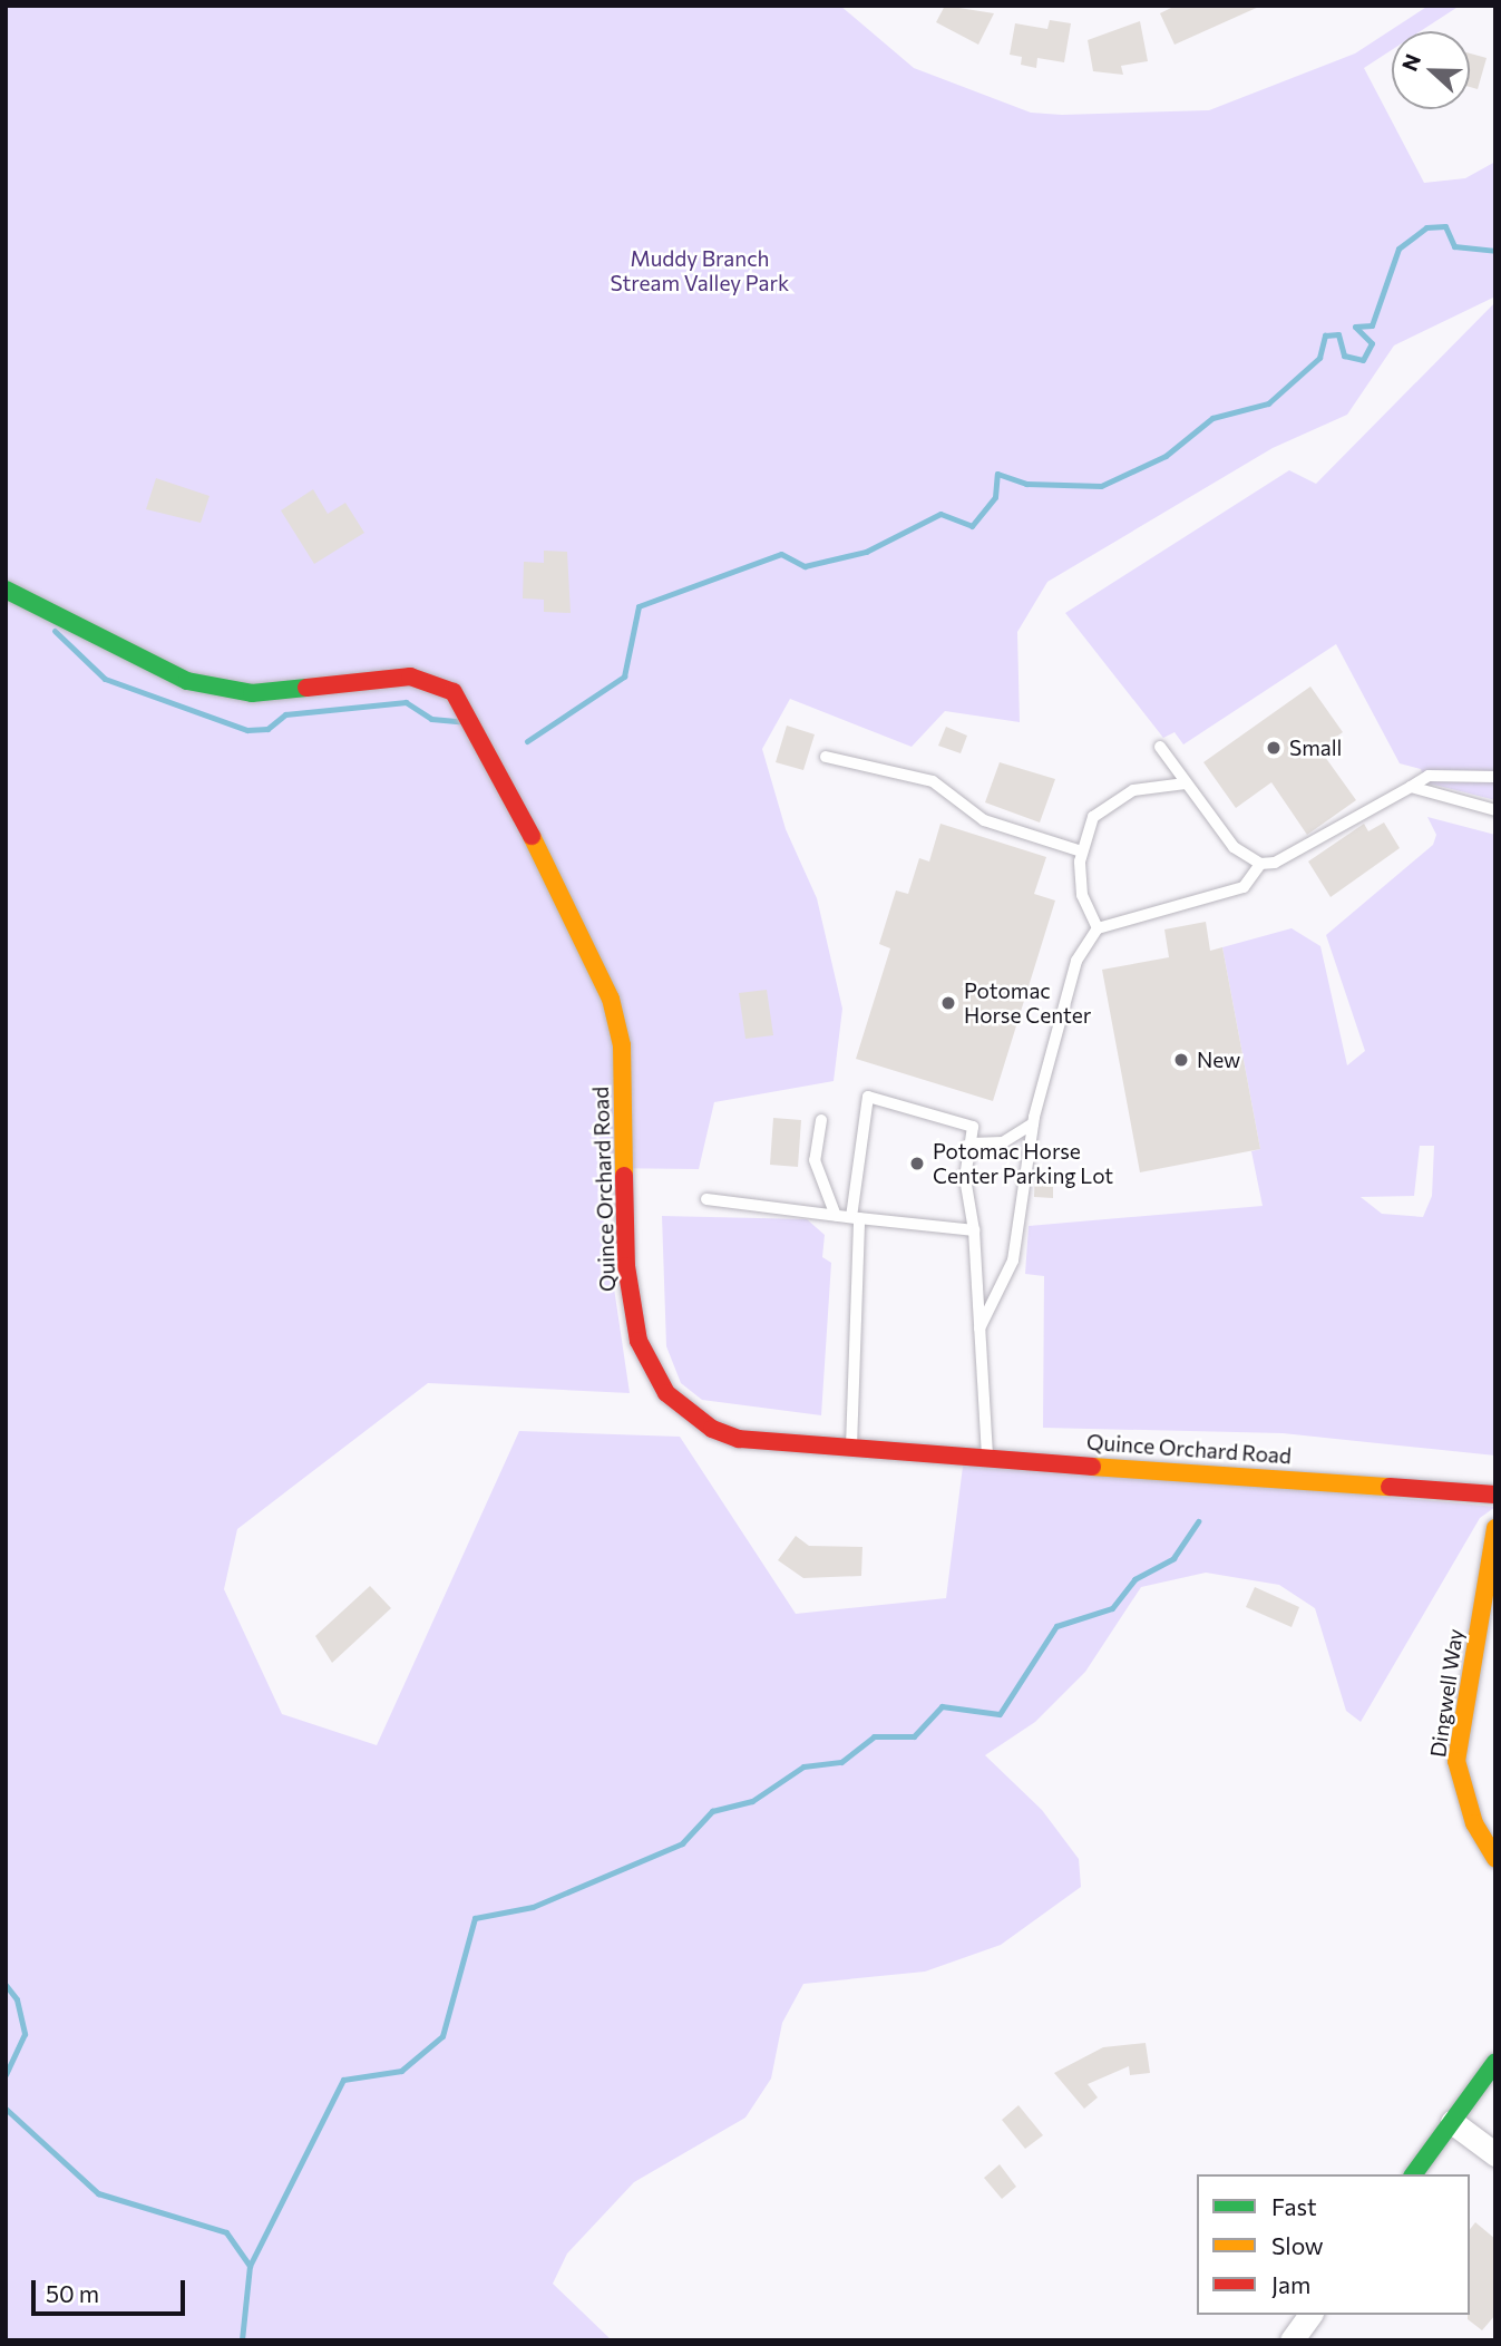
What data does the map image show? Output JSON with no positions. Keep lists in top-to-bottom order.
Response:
{
  "streets": {
    "street": ["Quince Orchard Road", "Dingwell Way"]
  },
  "parks": ["Muddy Branch Stream Valley Park"],
  "places": [
    "Small",
    "Potomac Horse Center",
    "New",
    "Potomac Horse Center Parking Lot"
  ],
  "legend": ["Fast", "Slow", "Jam"],
  "scale_bar": "50 m",
  "north": "left"
}
